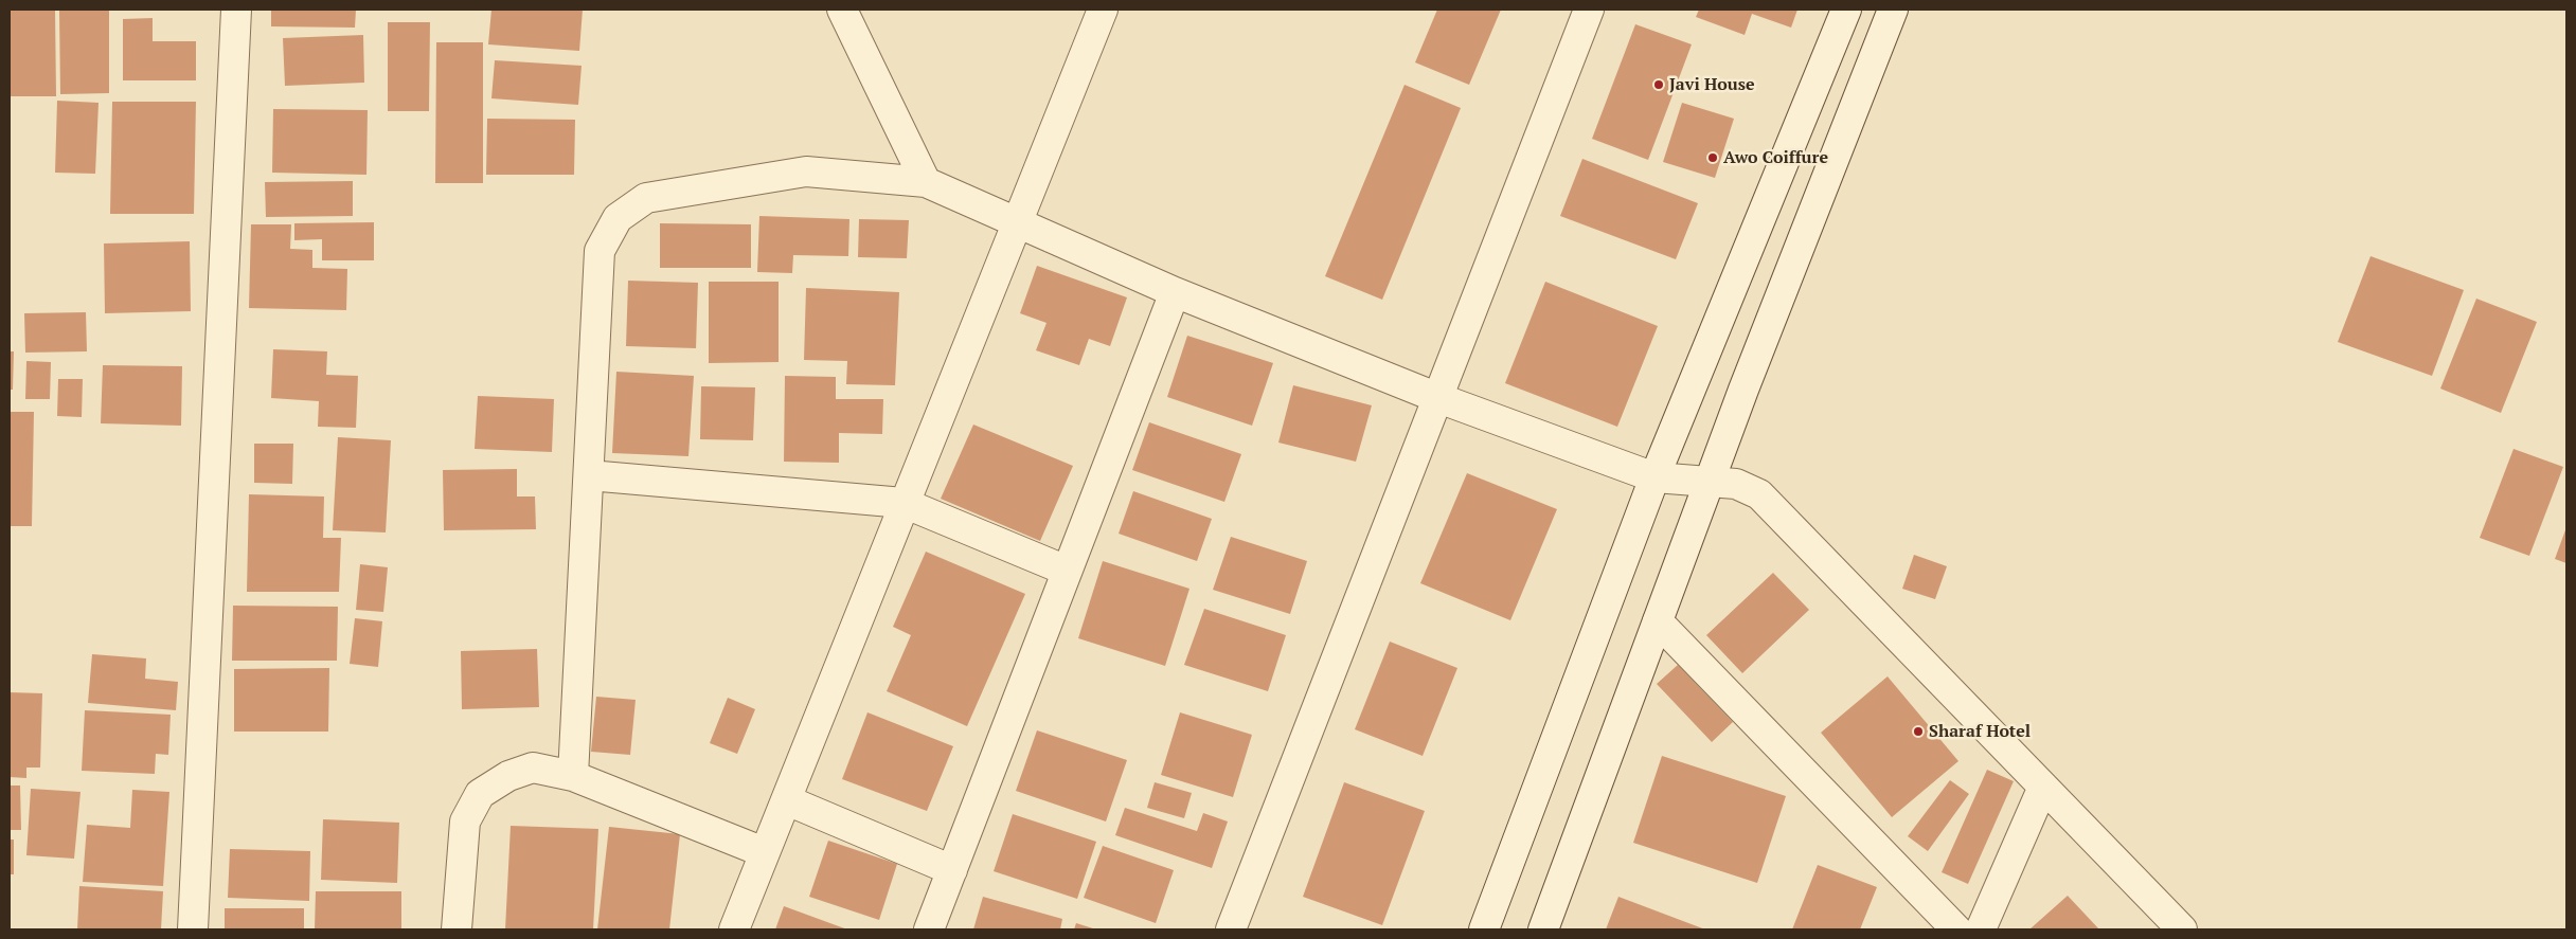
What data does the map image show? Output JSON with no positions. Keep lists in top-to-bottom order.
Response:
{
  "places": ["Javi House", "Awo Coiffure", "Sharaf Hotel"]
}
